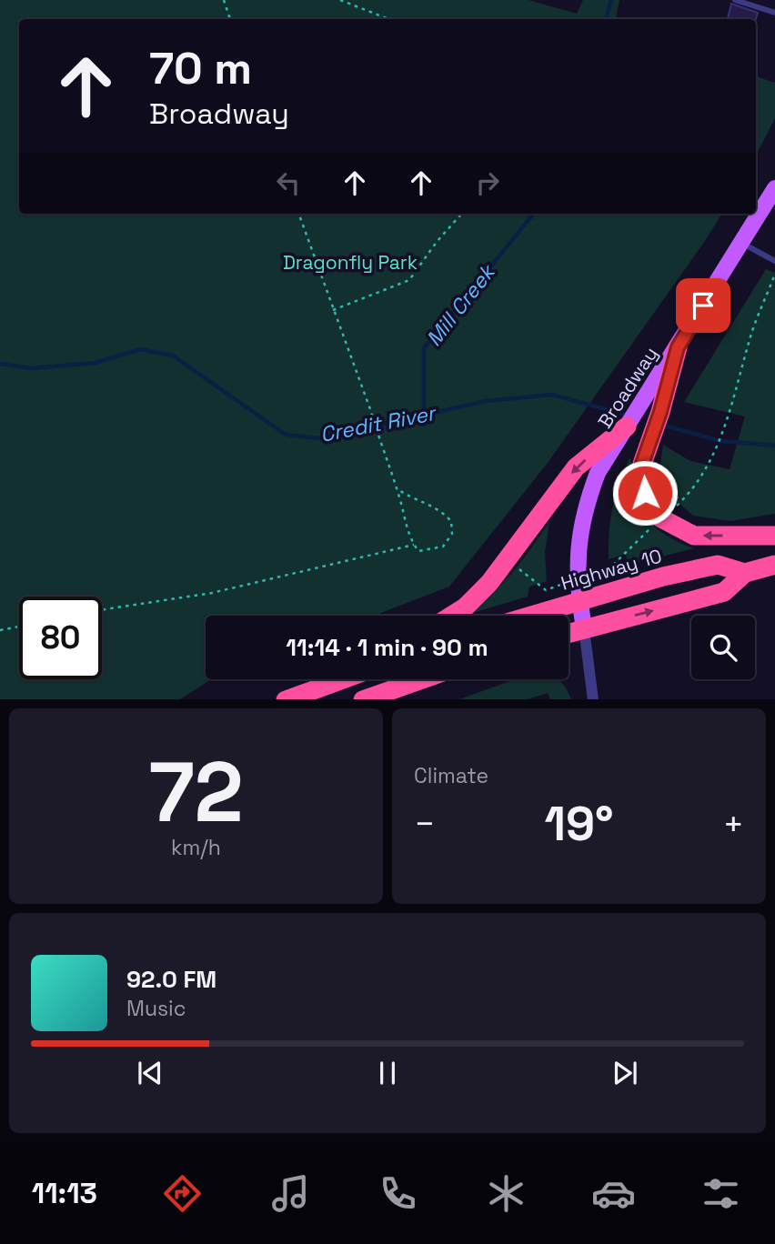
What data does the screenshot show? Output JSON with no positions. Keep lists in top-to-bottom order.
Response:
{
  "streets": {
    "highway": ["Highway 10"],
    "main road": ["Broadway"]
  },
  "crossings": [
    ["Broadway", "Highway 10"]
  ],
  "water": ["Mill Creek", "Credit River"],
  "parks": ["Dragonfly Park"],
  "page": {
    "turn": ["70 m", "Broadway"],
    "limit": "80",
    "trip": "11:14 · 1 min · 90 m",
    "tile": [
      ["72", "km/h"],
      "Climate"
    ],
    "heat": ["−", "19°", "+"],
    "song": ["92.0 FM", "Music"],
    "tabs": "11:13"
  }
}
